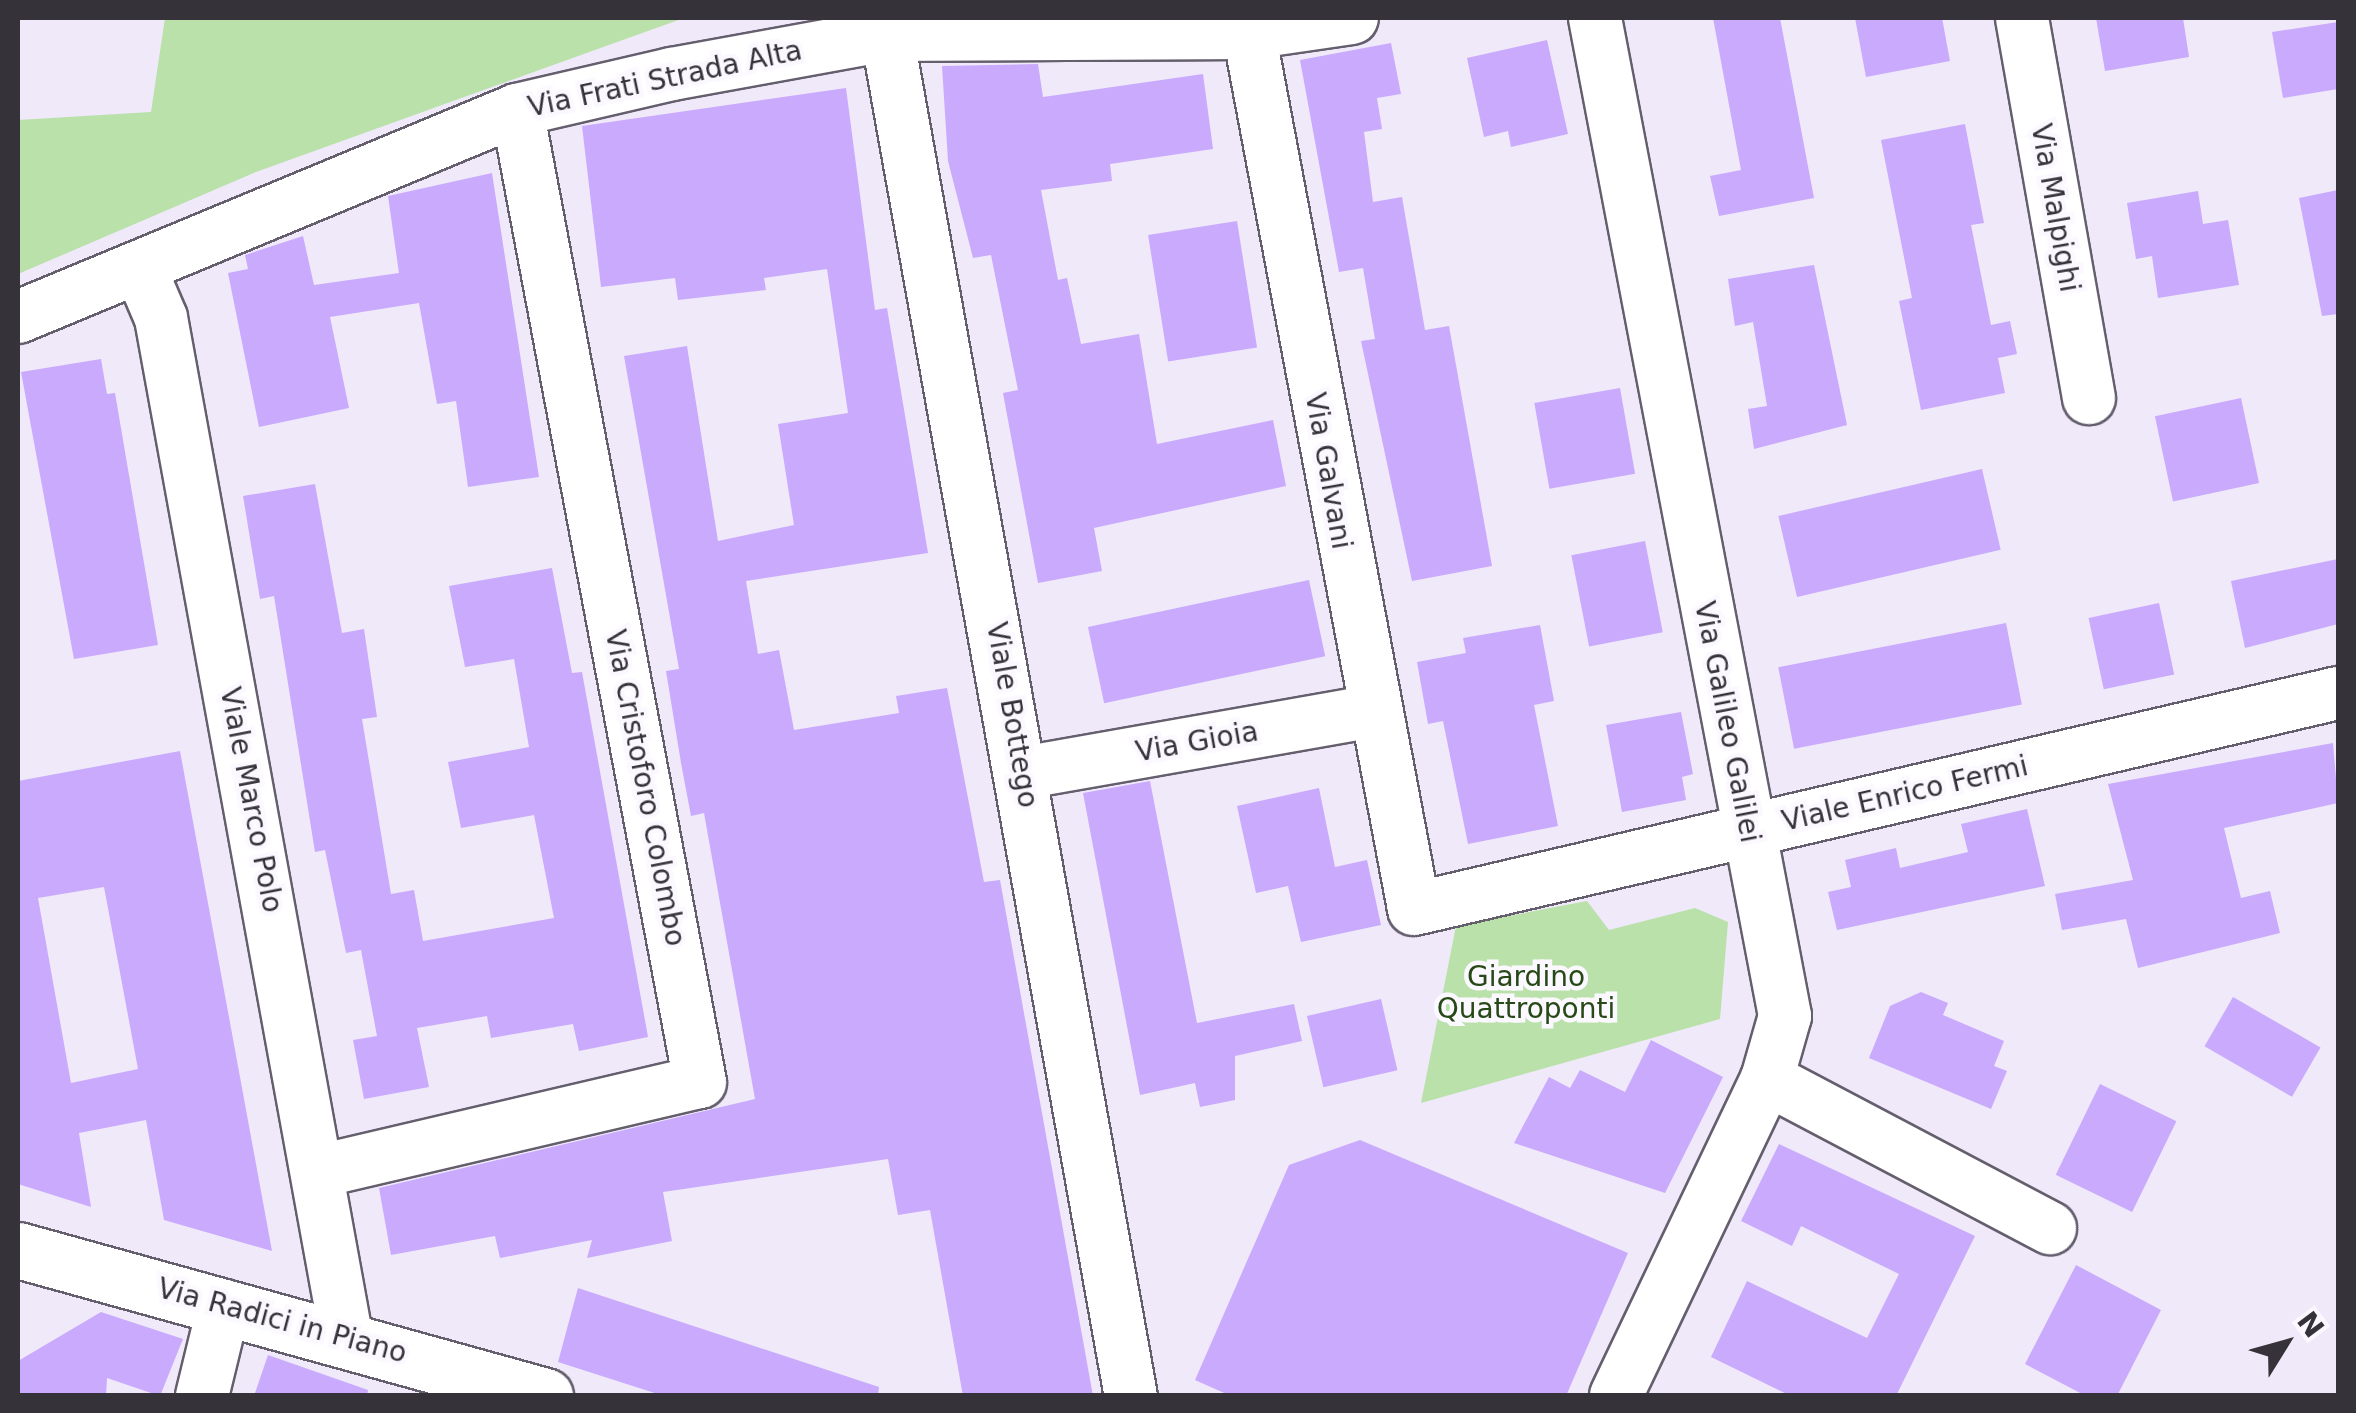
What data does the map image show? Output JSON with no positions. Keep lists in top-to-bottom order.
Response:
{
  "streets": {
    "street": [
      "Via Frati Strada Alta",
      "Via Malpighi",
      "Via Galvani",
      "Viale Bottego",
      "Via Galileo Galilei",
      "Via Gioia",
      "Via Cristoforo Colombo",
      "Viale Enrico Fermi",
      "Viale Marco Polo",
      "Via Radici in Piano"
    ]
  },
  "crossings": [
    ["Via Frati Strada Alta", "Via Galvani"],
    ["Via Frati Strada Alta", "Viale Bottego"],
    ["Via Frati Strada Alta", "Via Cristoforo Colombo"],
    ["Via Frati Strada Alta", "Viale Marco Polo"],
    ["Via Galvani", "Via Gioia"],
    ["Via Galvani", "Viale Enrico Fermi"],
    ["Viale Bottego", "Via Gioia"],
    ["Via Galileo Galilei", "Viale Enrico Fermi"],
    ["Via Cristoforo Colombo", "Viale Marco Polo"],
    ["Viale Marco Polo", "Via Radici in Piano"]
  ],
  "parks": ["Giardino Quattroponti"],
  "north": "top right"
}
